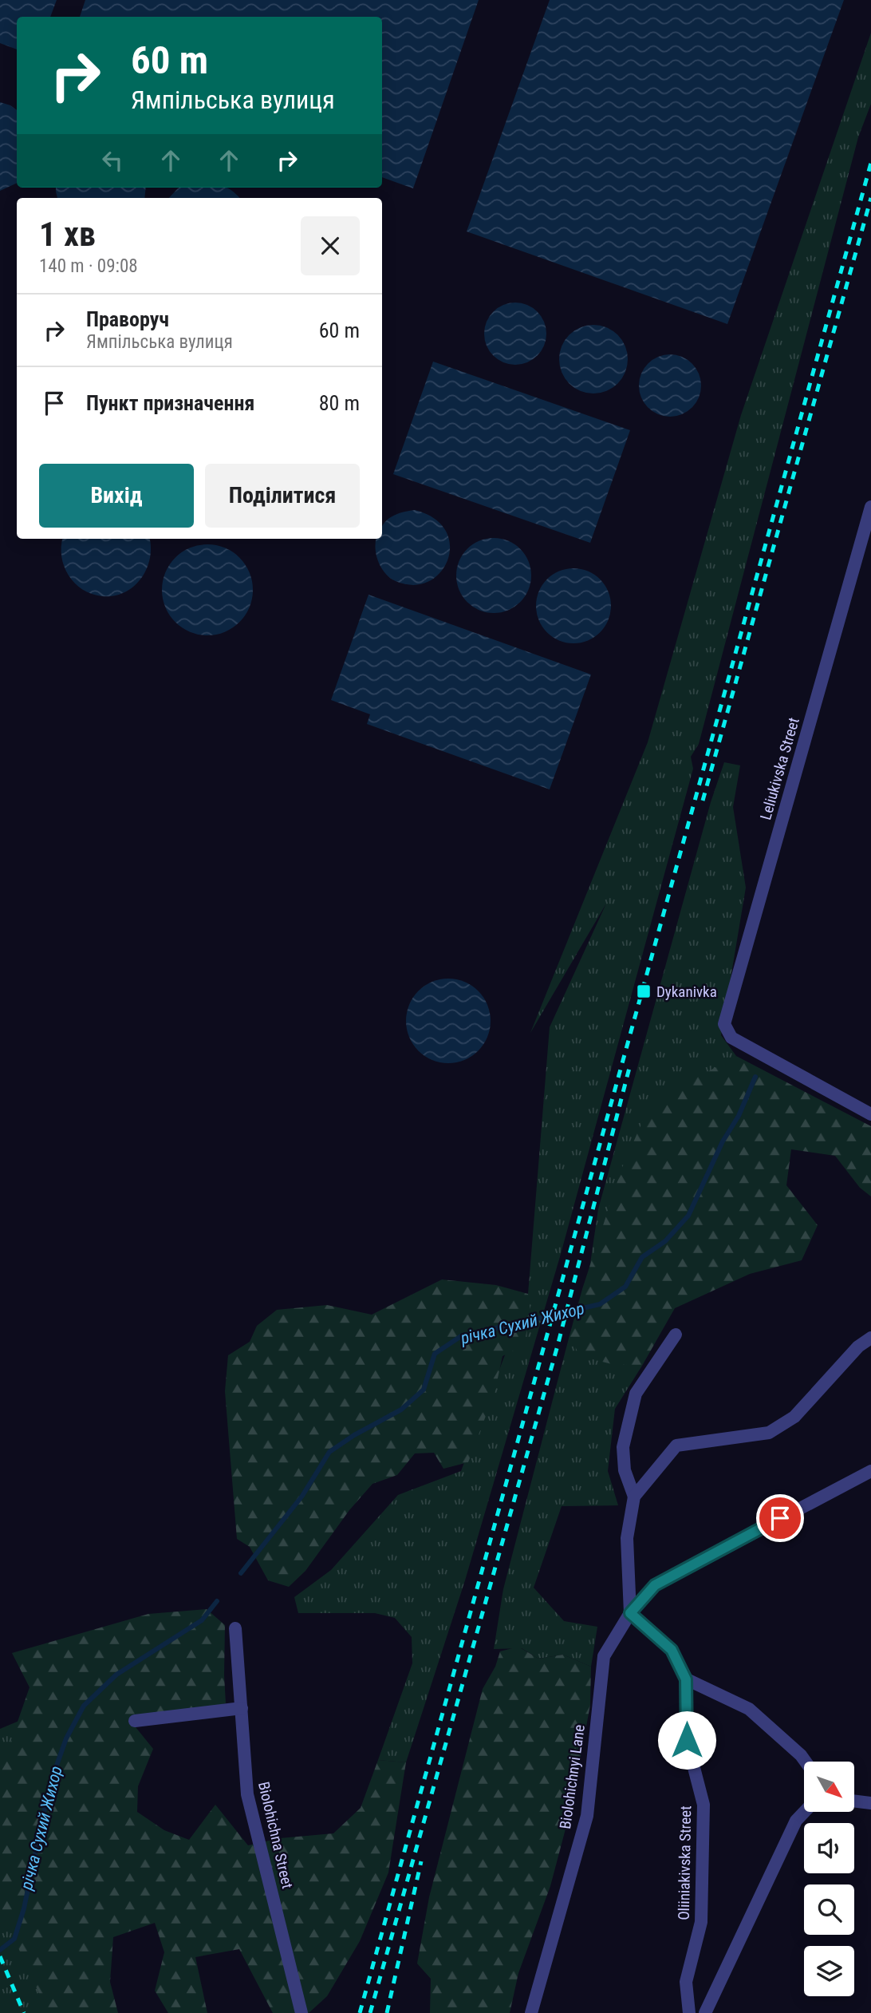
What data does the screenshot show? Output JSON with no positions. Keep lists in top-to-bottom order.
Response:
{
  "streets": {
    "street": [
      "Leliukivska Street",
      "Biolohichnyi Lane",
      "Biolohichna Street",
      "Oliiniakivska Street"
    ]
  },
  "crossings": [
    ["Biolohichnyi Lane", "Oliiniakivska Street"]
  ],
  "water": ["річка Сухий Жихор"],
  "places": {
    "transit": ["Dykanіvka"]
  },
  "north": "bottom right",
  "page": {
    "turn": ["60 m", "Ямпільська вулиця"],
    "heading": ["1 хв", "140 m · 09:08"],
    "list": [
      {
        "name": "Праворуч",
        "note": "Ямпільська вулиця",
        "value": "60 m"
      },
      {
        "name": "Пункт призначення",
        "value": "80 m"
      }
    ],
    "buttons": ["Вихід", "Поділитися"]
  }
}
